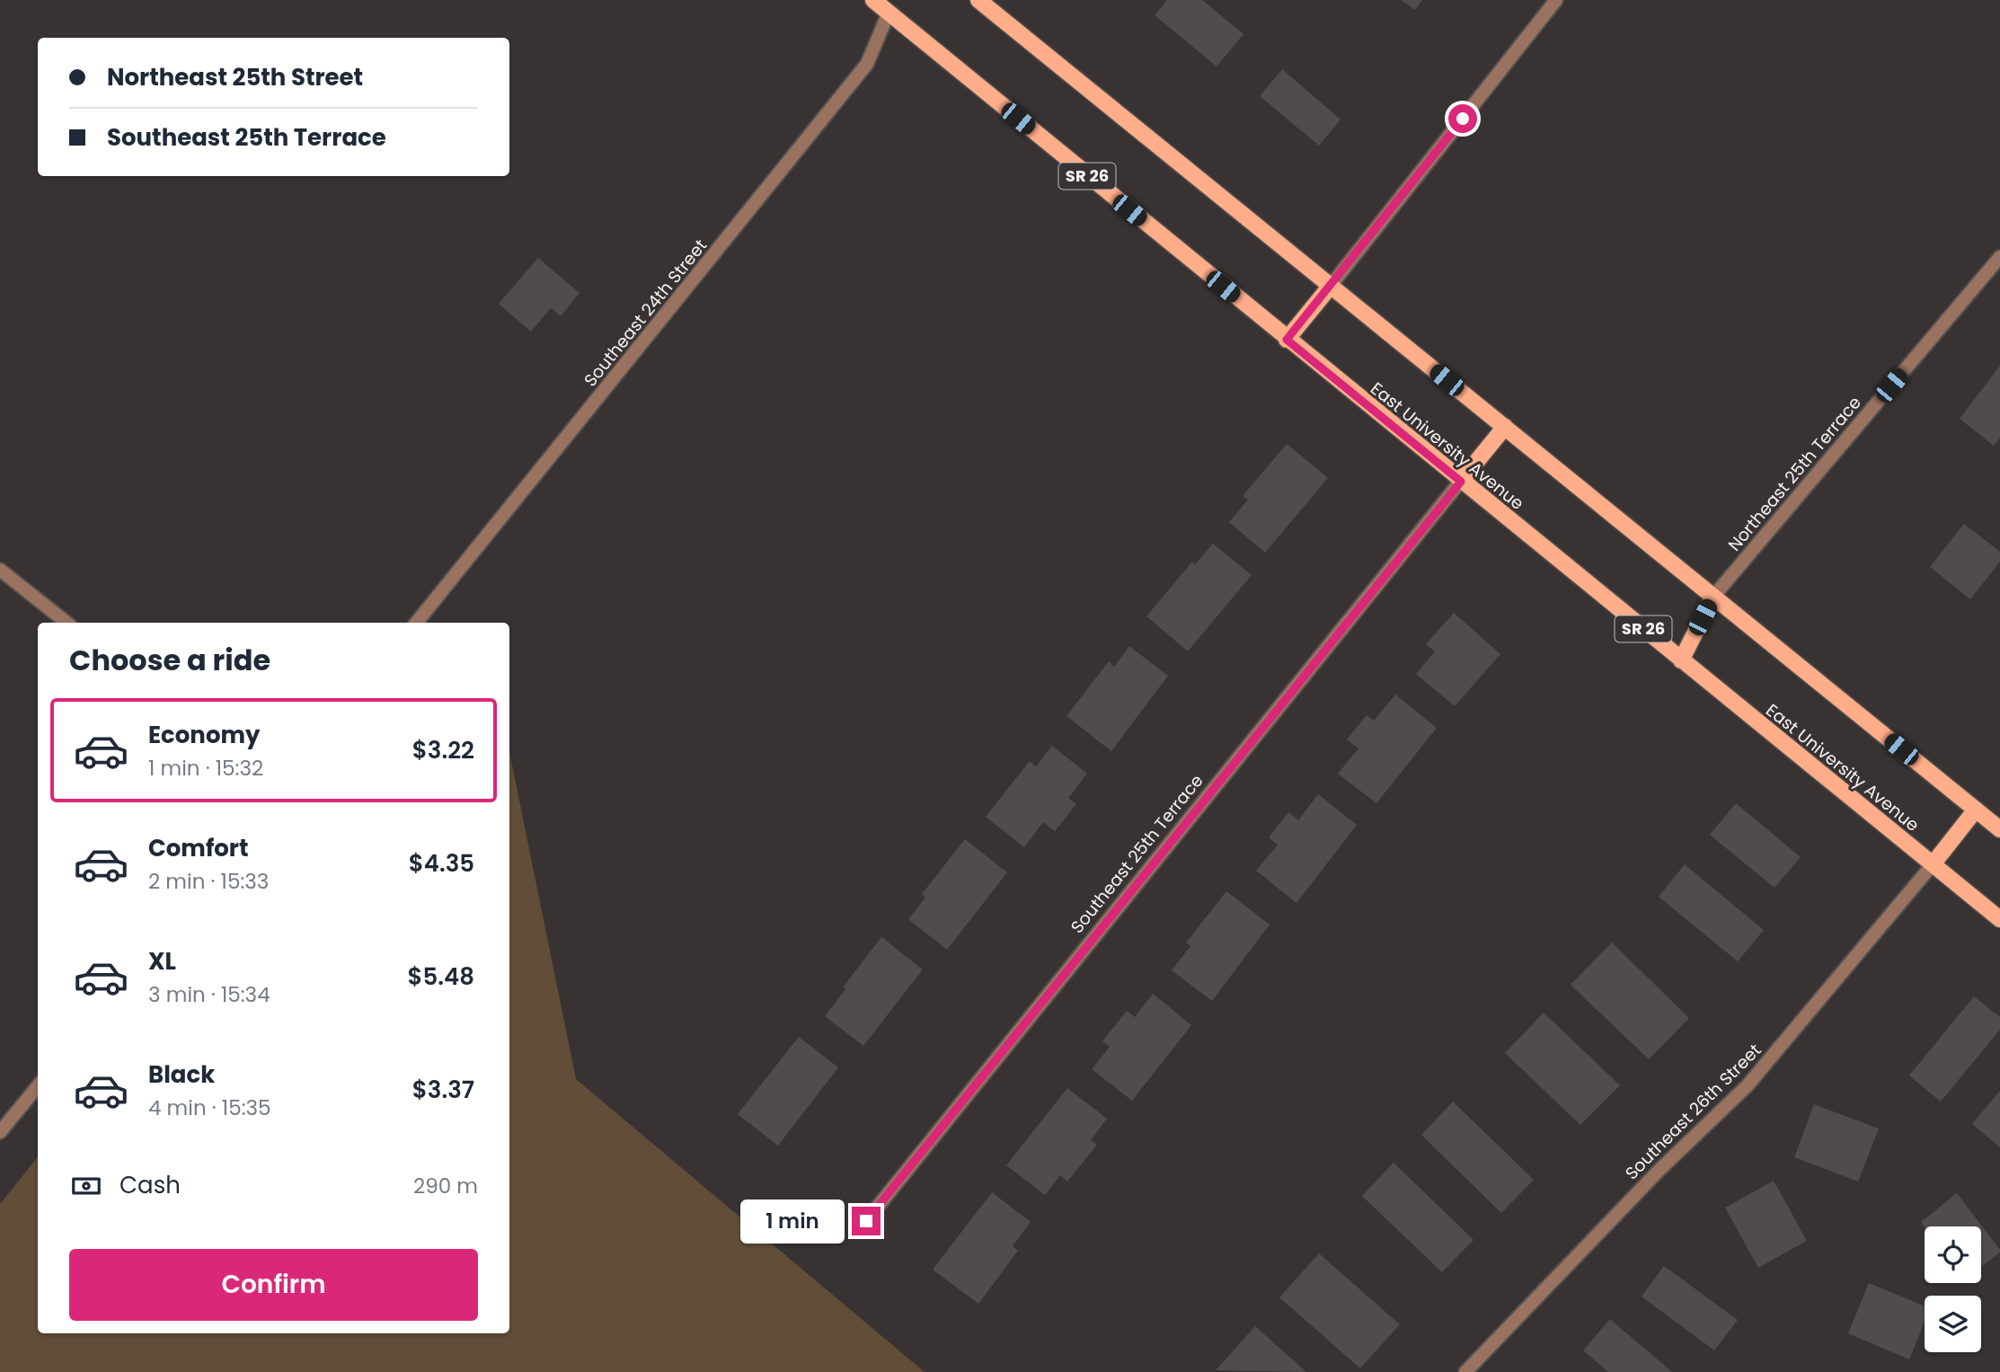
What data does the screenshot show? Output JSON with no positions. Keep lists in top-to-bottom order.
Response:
{
  "streets": {
    "main road": ["SR 26", "East University Avenue"],
    "street": [
      "Southeast 24th Street",
      "Northeast 25th Terrace",
      "Southeast 25th Terrace",
      "Southeast 26th Street"
    ]
  },
  "crossings": [
    ["Southeast 24th Street", "East University Avenue"],
    ["East University Avenue", "Southeast 25th Terrace"],
    ["East University Avenue", "Southeast 26th Street"]
  ],
  "page": {
    "banner": ["Northeast 25th Street", "Southeast 25th Terrace"],
    "heading": "Choose a ride",
    "list": [
      {
        "name": "Economy",
        "note": "1 min · 15:32",
        "value": "$3.22"
      },
      {
        "name": "Comfort",
        "note": "2 min · 15:33",
        "value": "$4.35"
      },
      {
        "name": "XL",
        "note": "3 min · 15:34",
        "value": "$5.48"
      },
      {
        "name": "Black",
        "note": "4 min · 15:35",
        "value": "$3.37"
      }
    ],
    "pay": ["Cash", "290 m"],
    "bubble": "1 min",
    "buttons": "Confirm"
  }
}
